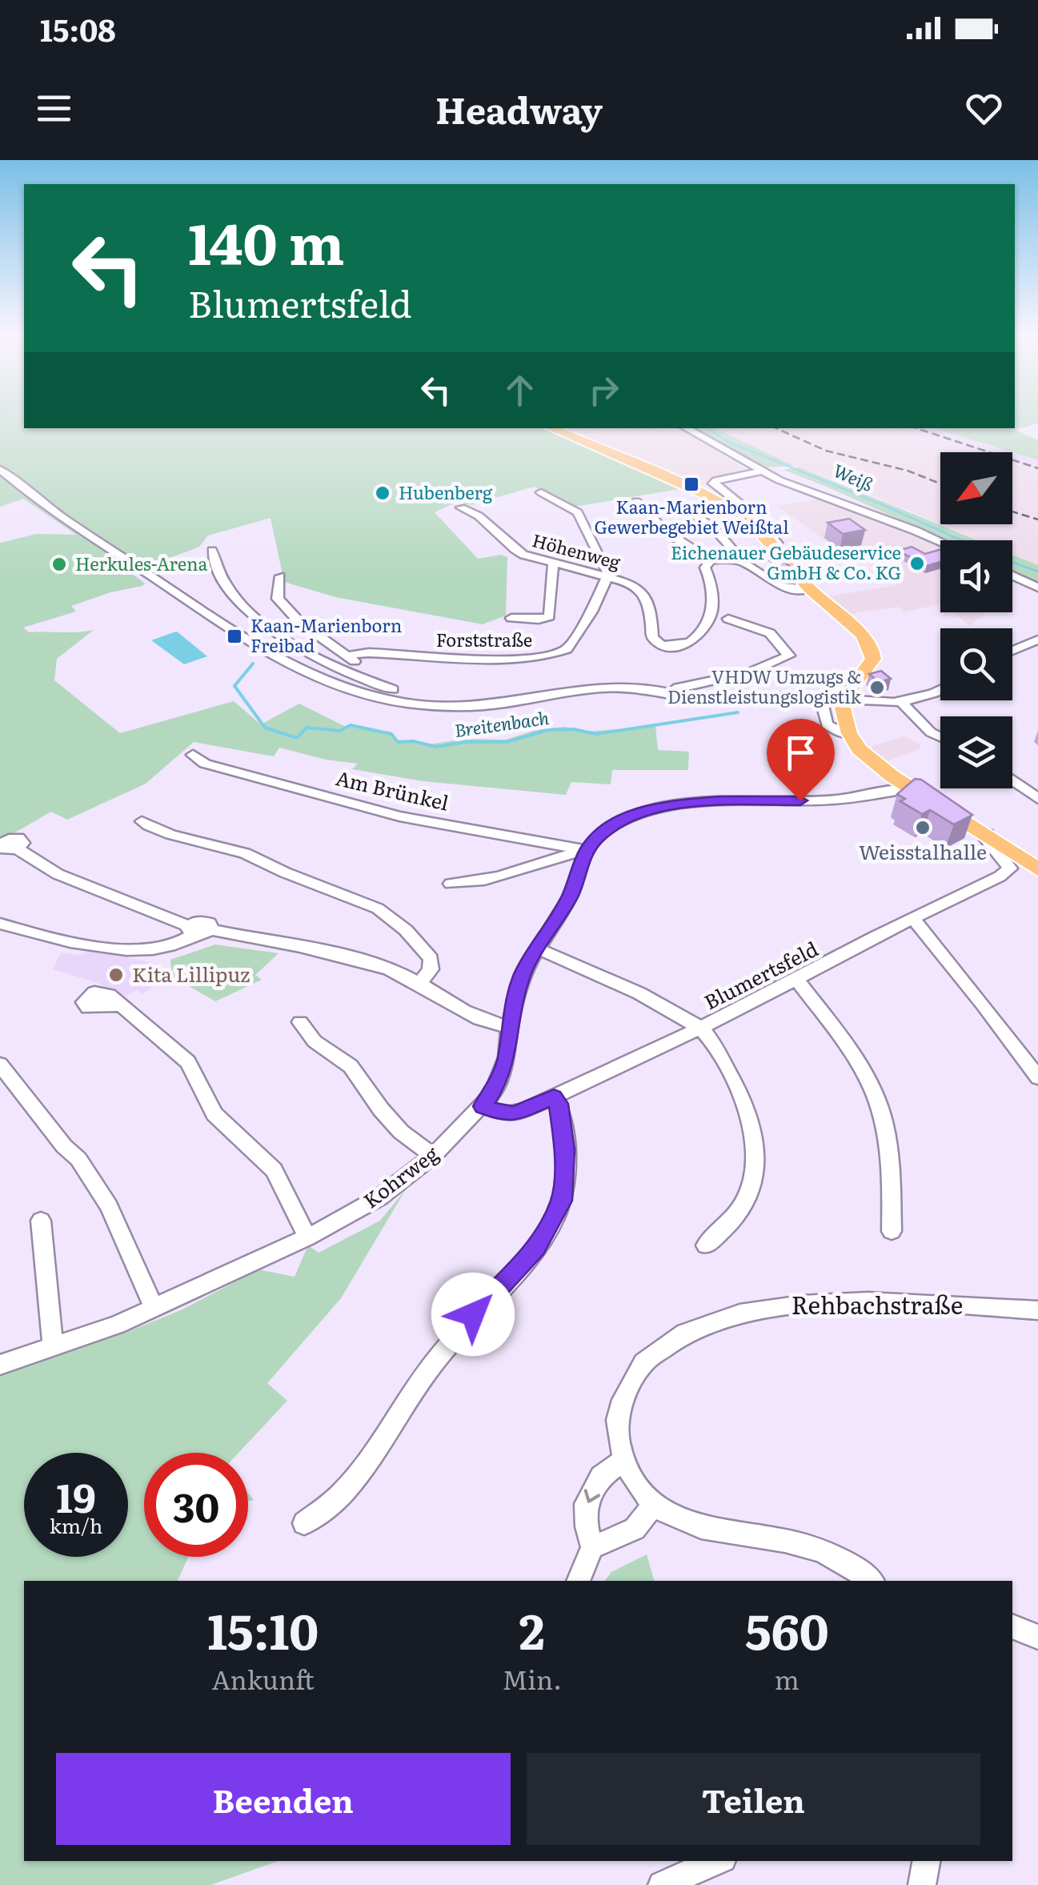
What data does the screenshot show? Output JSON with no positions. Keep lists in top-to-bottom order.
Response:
{
  "streets": {
    "street": [
      "Höhenweg",
      "Forststraße",
      "Am Brünkel",
      "Blumertsfeld",
      "Kohrweg",
      "Rehbachstraße"
    ]
  },
  "crossings": [
    ["Höhenweg", "Forststraße"],
    ["Am Brünkel", "Kohrweg"],
    ["Blumertsfeld", "Kohrweg"]
  ],
  "water": ["Weiß", "Breitenbach"],
  "places": {
    "transit": ["Kaan-Marienborn Gewerbegebiet Weißtal", "Kaan-Marienborn Freibad"],
    "other": [
      "Hubenberg",
      "Eichenauer Gebäudeservice GmbH & Co. KG",
      "Herkules-Arena",
      "VHDW Umzugs & Dienstleistungslogistik",
      "Weisstalhalle",
      "Kita Lillipuz"
    ]
  },
  "north": "bottom left",
  "page": {
    "status": "15:08",
    "header": "Headway",
    "turn": ["140 m", "Blumertsfeld"],
    "speed": "19 km/h",
    "limit": "30",
    "eta": [
      "15:10",
      "Ankunft",
      "2",
      "Min.",
      "560",
      "m"
    ],
    "buttons": ["Beenden", "Teilen"]
  }
}
